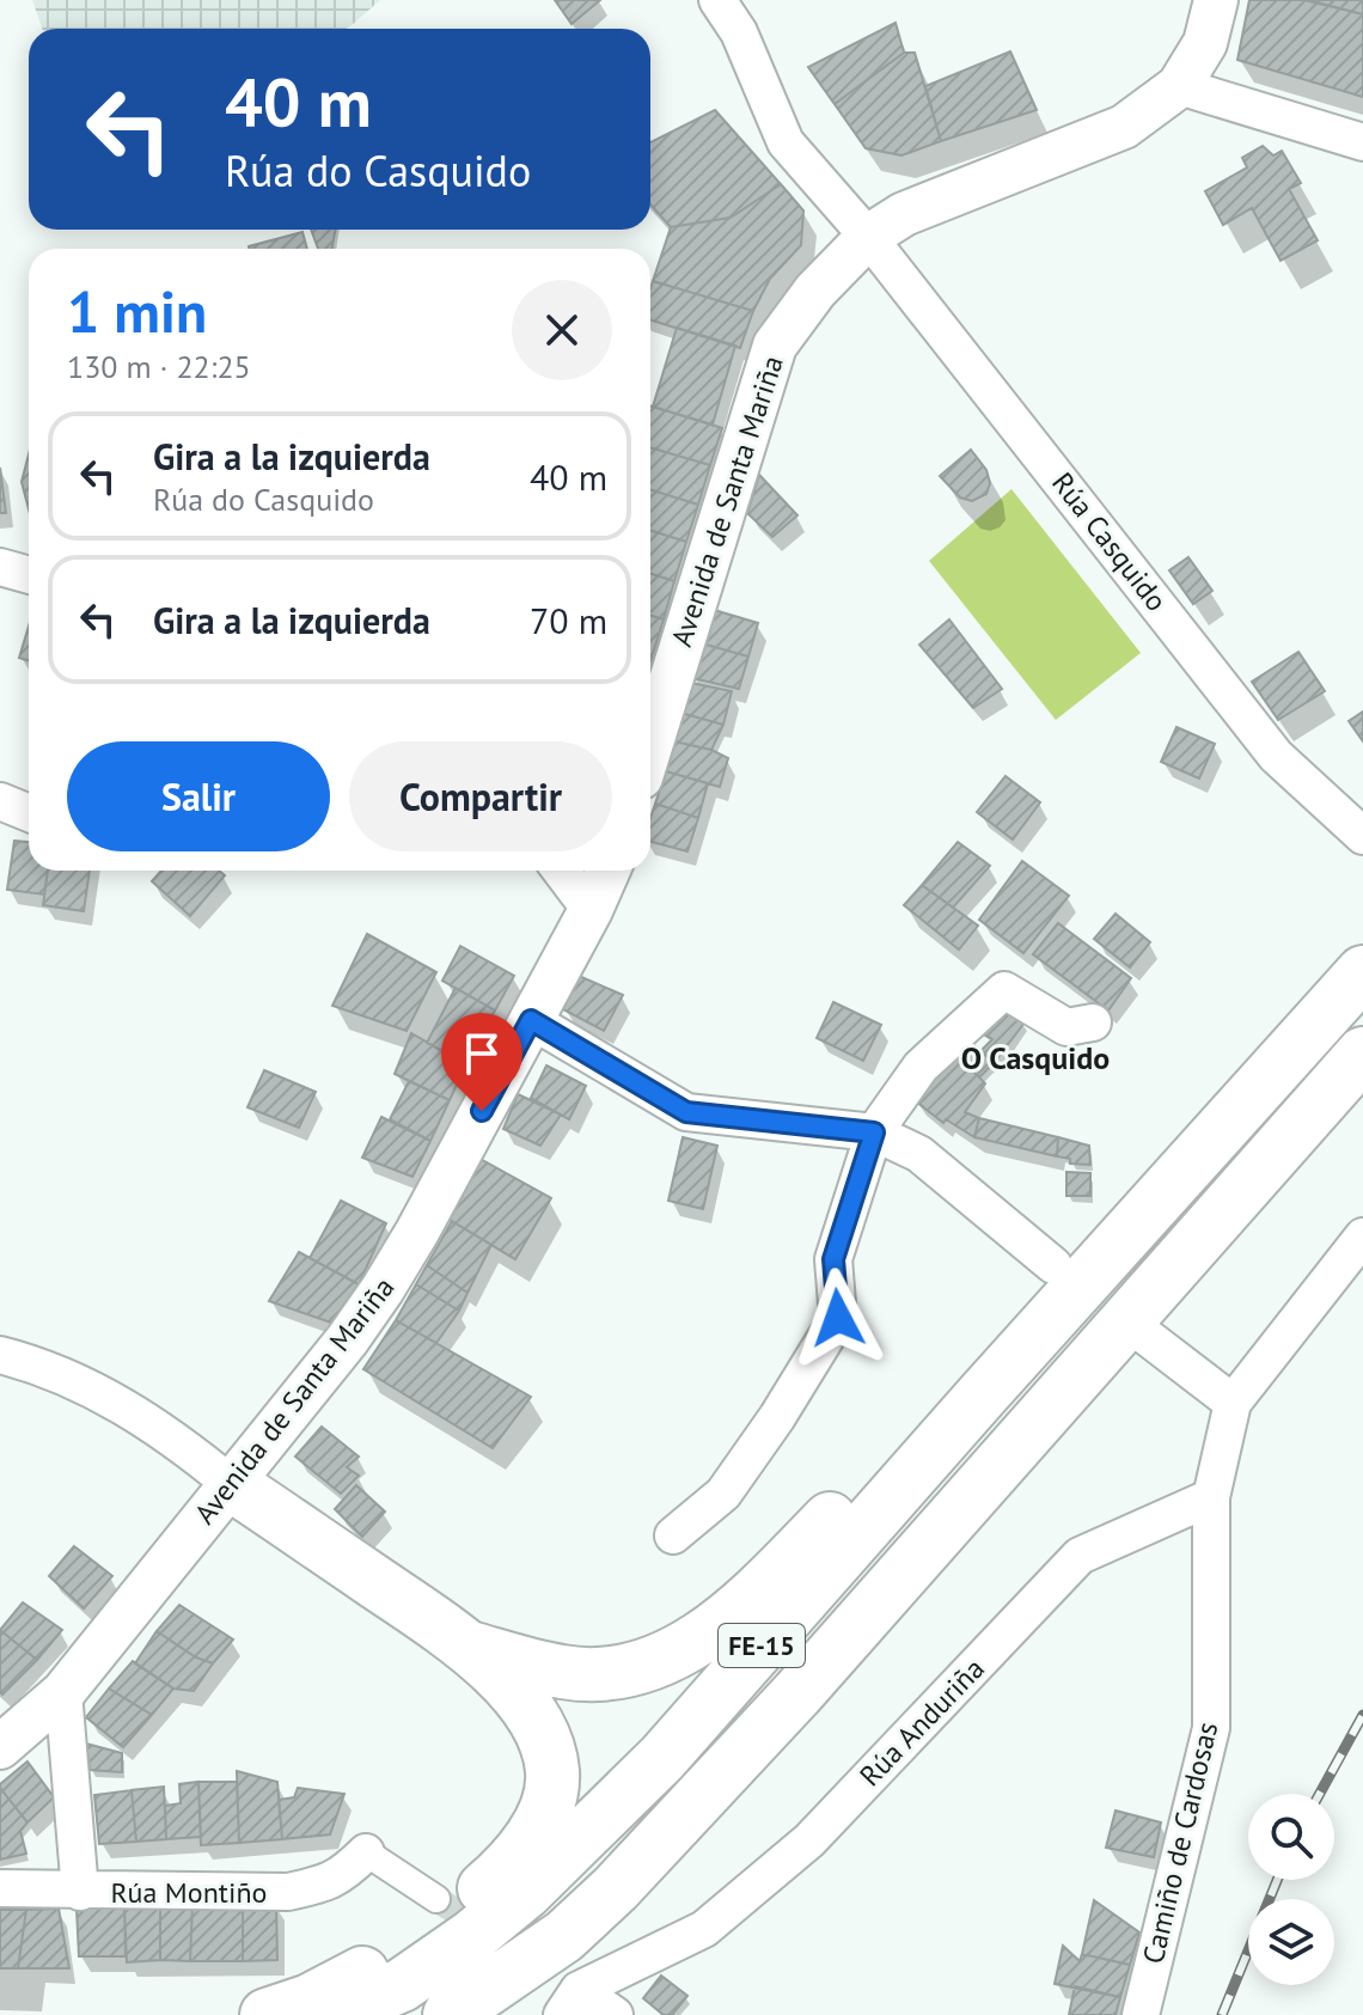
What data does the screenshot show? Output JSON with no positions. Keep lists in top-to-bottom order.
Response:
{
  "streets": {
    "highway": ["FE-15"],
    "street": [
      "Avenida de Santa Mariña",
      "Rúa Casquido",
      "Rúa Anduriña",
      "Camiño de Cardosas",
      "Rúa Montiño"
    ]
  },
  "crossings": [
    ["Avenida de Santa Mariña", "Rúa Casquido"],
    ["Rúa Anduriña", "Camiño de Cardosas"]
  ],
  "districts": ["O Casquido"],
  "page": {
    "turn": ["40 m", "Rúa do Casquido"],
    "heading": ["1 min", "130 m · 22:25"],
    "list": [
      {
        "name": "Gira a la izquierda",
        "note": "Rúa do Casquido",
        "value": "40 m"
      },
      {
        "name": "Gira a la izquierda",
        "value": "70 m"
      }
    ],
    "buttons": ["Salir", "Compartir"]
  }
}
